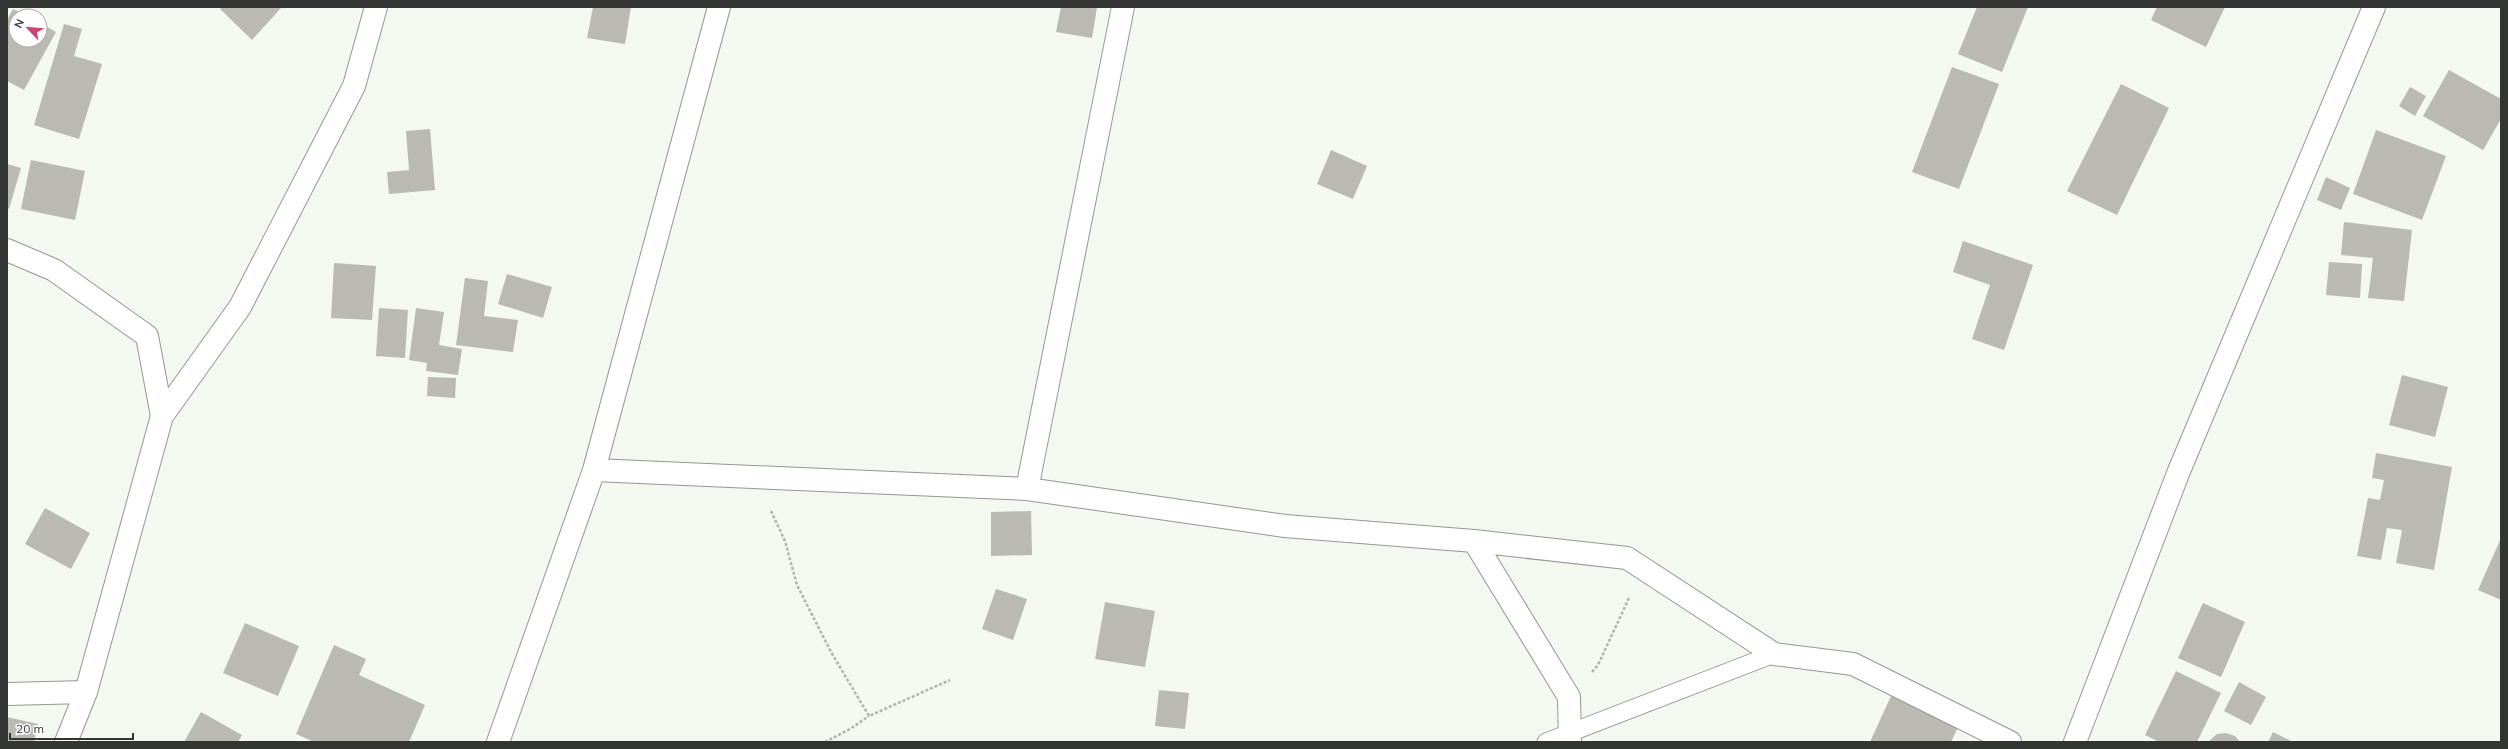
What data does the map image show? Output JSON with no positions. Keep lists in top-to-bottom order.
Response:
{
  "scale_bar": "20 m",
  "north": "top left"
}
